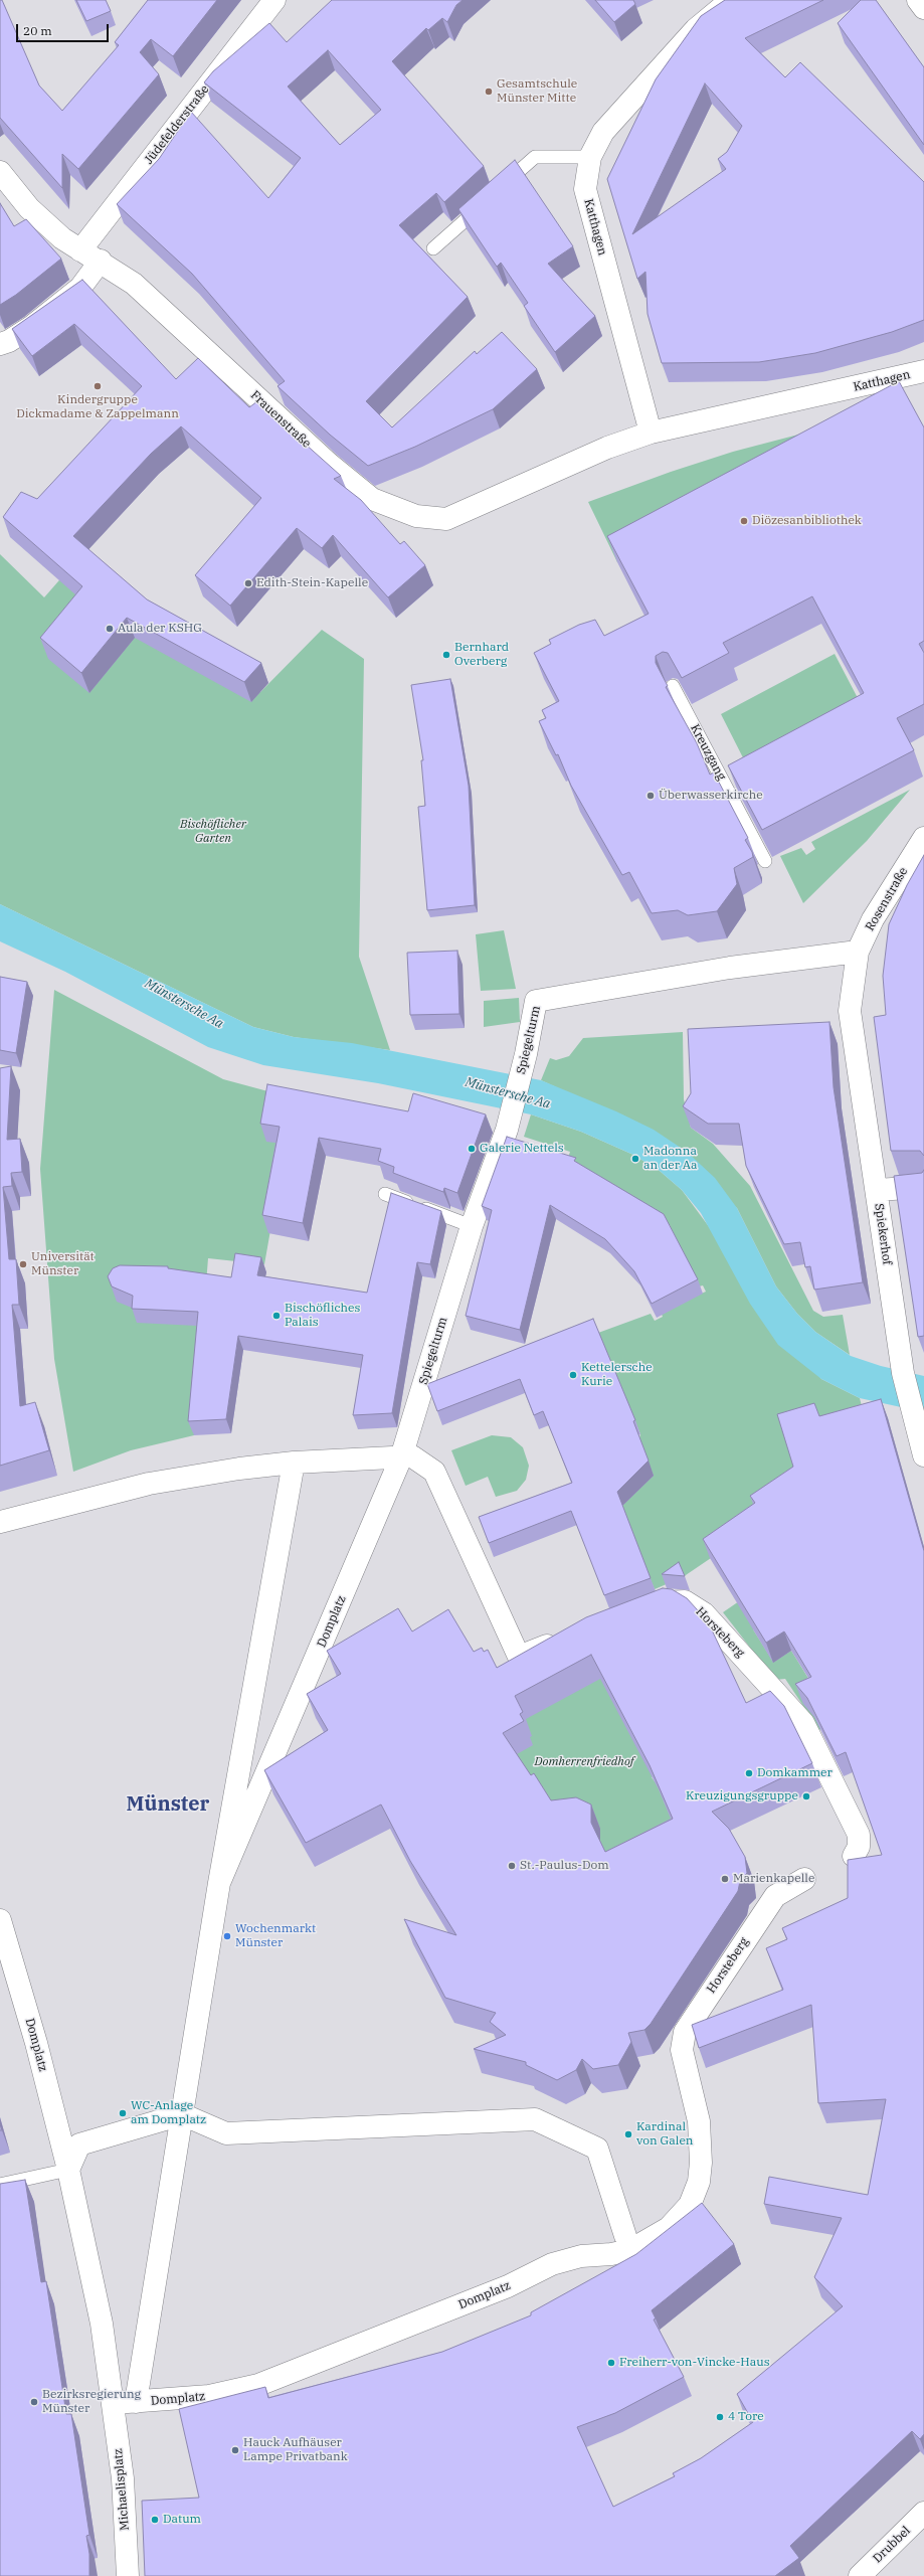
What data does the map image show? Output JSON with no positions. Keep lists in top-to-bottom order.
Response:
{
  "streets": {
    "street": [
      "Jüdefelderstraße",
      "Katthagen",
      "Frauenstraße",
      "Rosenstraße",
      "Spiegelturm",
      "Spiekerhof",
      "Domplatz",
      "Horsteberg",
      "Michaelisplatz",
      "Drubbel"
    ],
    "lane": ["Kreuzgang"]
  },
  "crossings": [
    ["Jüdefelderstraße", "Frauenstraße"],
    ["Katthagen", "Frauenstraße"],
    ["Rosenstraße", "Spiegelturm"],
    ["Rosenstraße", "Spiekerhof"],
    ["Spiegelturm", "Domplatz"],
    ["Domplatz", "Horsteberg"],
    ["Domplatz", "Michaelisplatz"]
  ],
  "districts": ["Münster"],
  "water": ["Münstersche Aa"],
  "parks": ["Bischöflicher Garten", "Domherrenfriedhof"],
  "places": [
    "Gesamtschule Münster Mitte",
    "Kindergruppe Dickmadame & Zappelmann",
    "Diözesanbibliothek",
    "Edith-Stein-Kapelle",
    "Aula der KSHG",
    "Bernhard Overberg",
    "Überwasserkirche",
    "Galerie Nettels",
    "Madonna an der Aa",
    "Universität Münster",
    "Bischöfliches Palais",
    "Kettelersche Kurie",
    "Domkammer",
    "Kreuzigungsgruppe",
    "St.-Paulus-Dom",
    "Marienkapelle",
    "Wochenmarkt Münster",
    "WC-Anlage am Domplatz",
    "Kardinal von Galen",
    "Freiherr-von-Vincke-Haus",
    "Bezirksregierung Münster",
    "4 Tore",
    "Hauck Aufhäuser Lampe Privatbank",
    "Datum"
  ],
  "scale_bar": "20 m"
}
